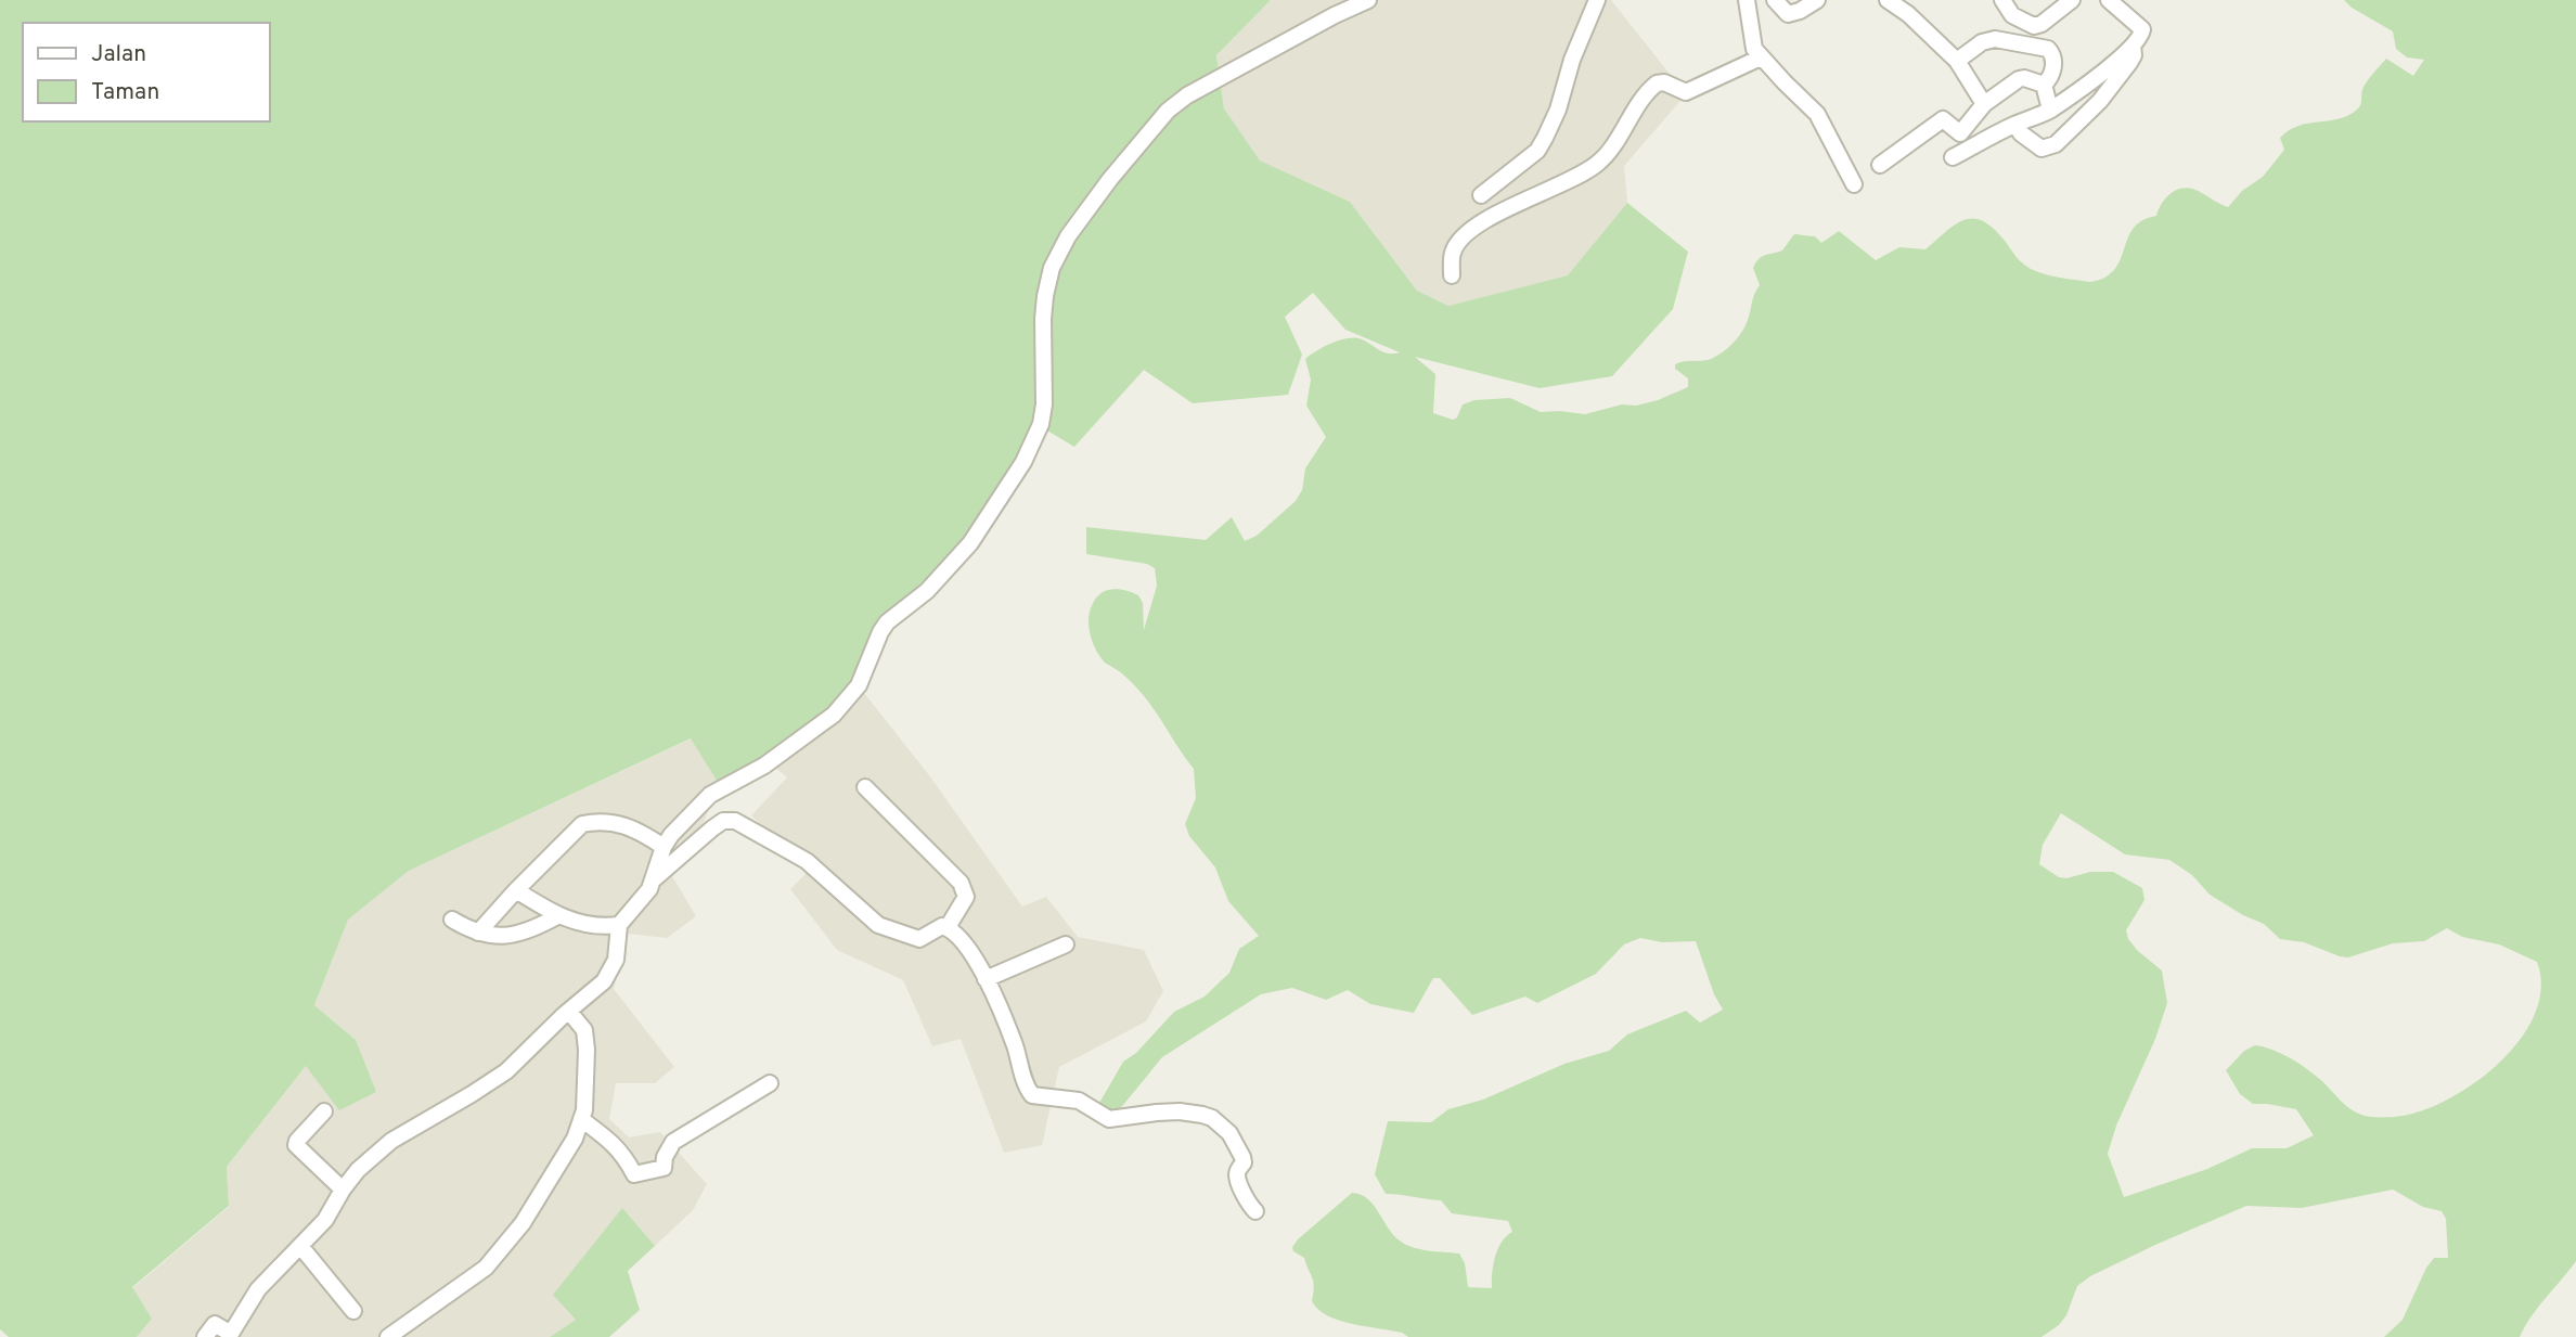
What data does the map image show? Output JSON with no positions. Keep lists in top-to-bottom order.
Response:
{
  "legend": ["Jalan", "Taman"]
}
